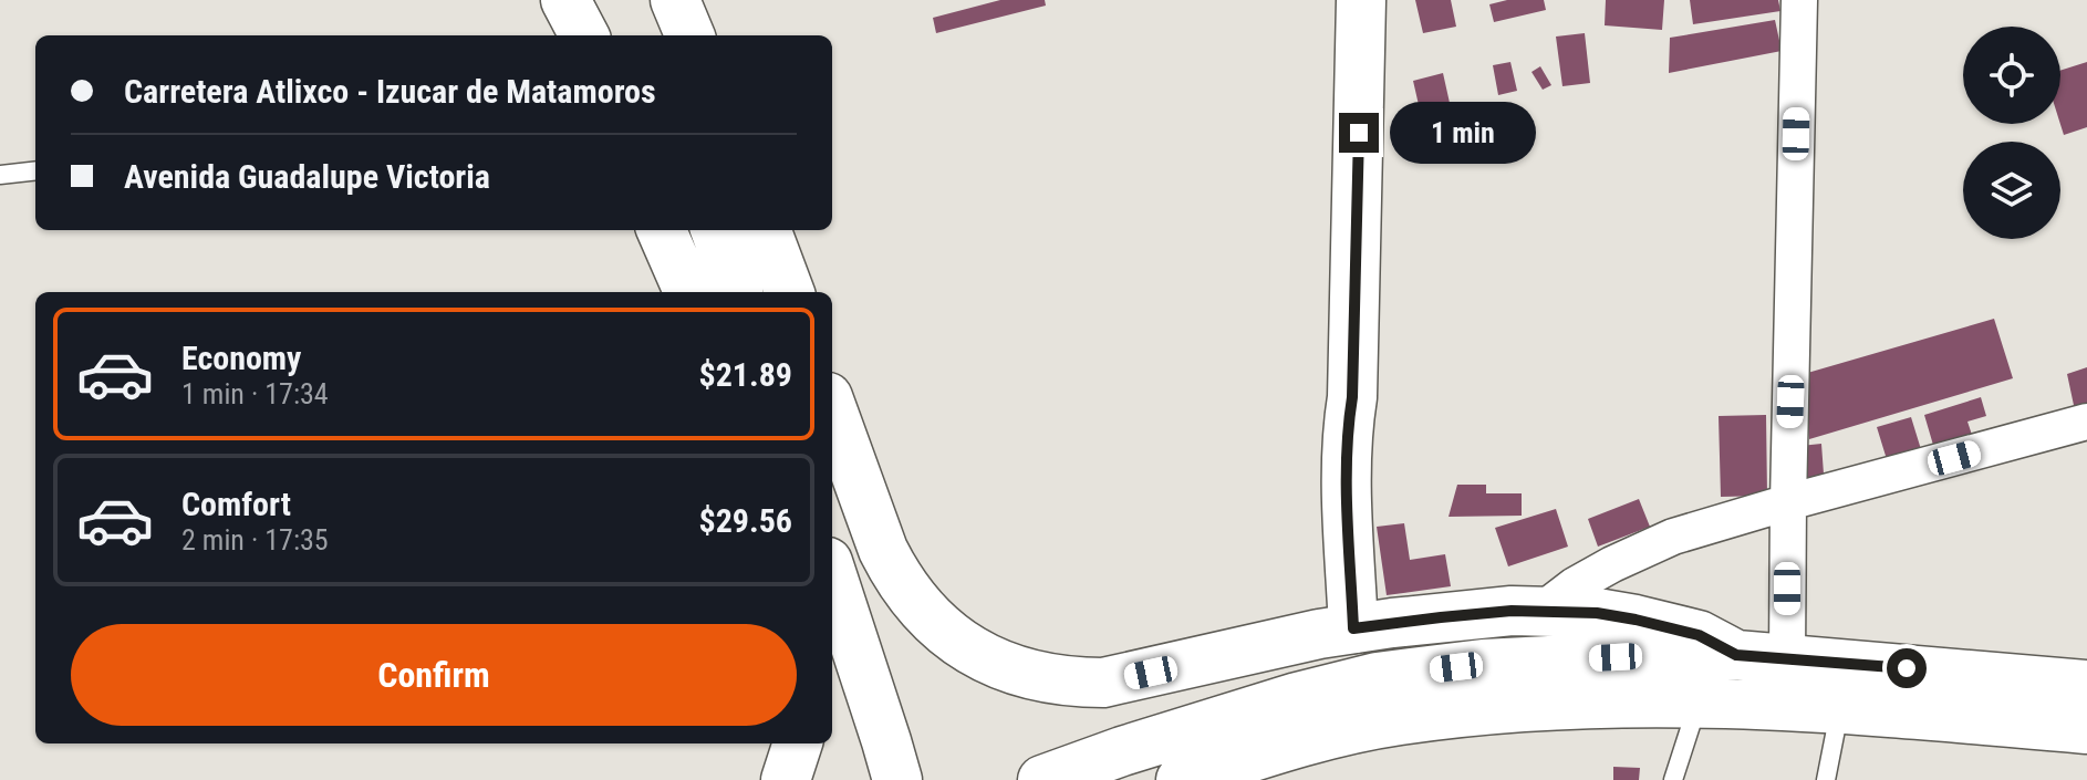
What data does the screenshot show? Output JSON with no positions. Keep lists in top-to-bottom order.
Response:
{
  "page": {
    "banner": ["Carretera Atlixco - Izucar de Matamoros", "Avenida Guadalupe Victoria"],
    "bubble": "1 min",
    "list": [
      {
        "name": "Economy",
        "note": "1 min · 17:34",
        "value": "$21.89"
      },
      {
        "name": "Comfort",
        "note": "2 min · 17:35",
        "value": "$29.56"
      }
    ],
    "buttons": "Confirm"
  }
}
